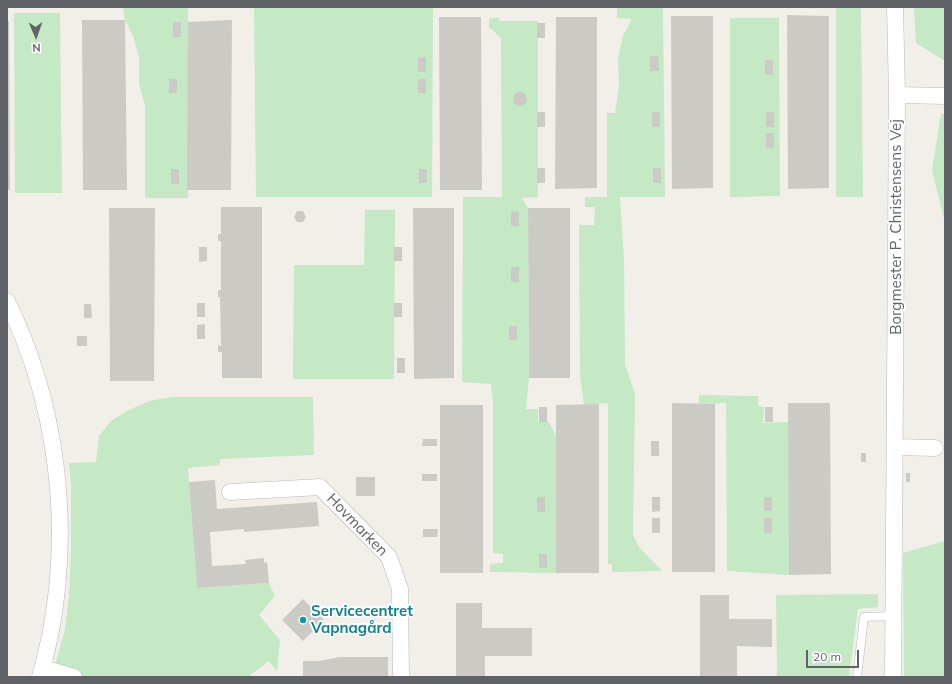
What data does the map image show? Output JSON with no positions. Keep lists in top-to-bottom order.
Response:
{
  "streets": {
    "street": ["Borgmester P. Christensens Vej", "Hovmarken"]
  },
  "places": ["Servicecentret Vapnagård"],
  "scale_bar": "20 m",
  "north": "bottom"
}
